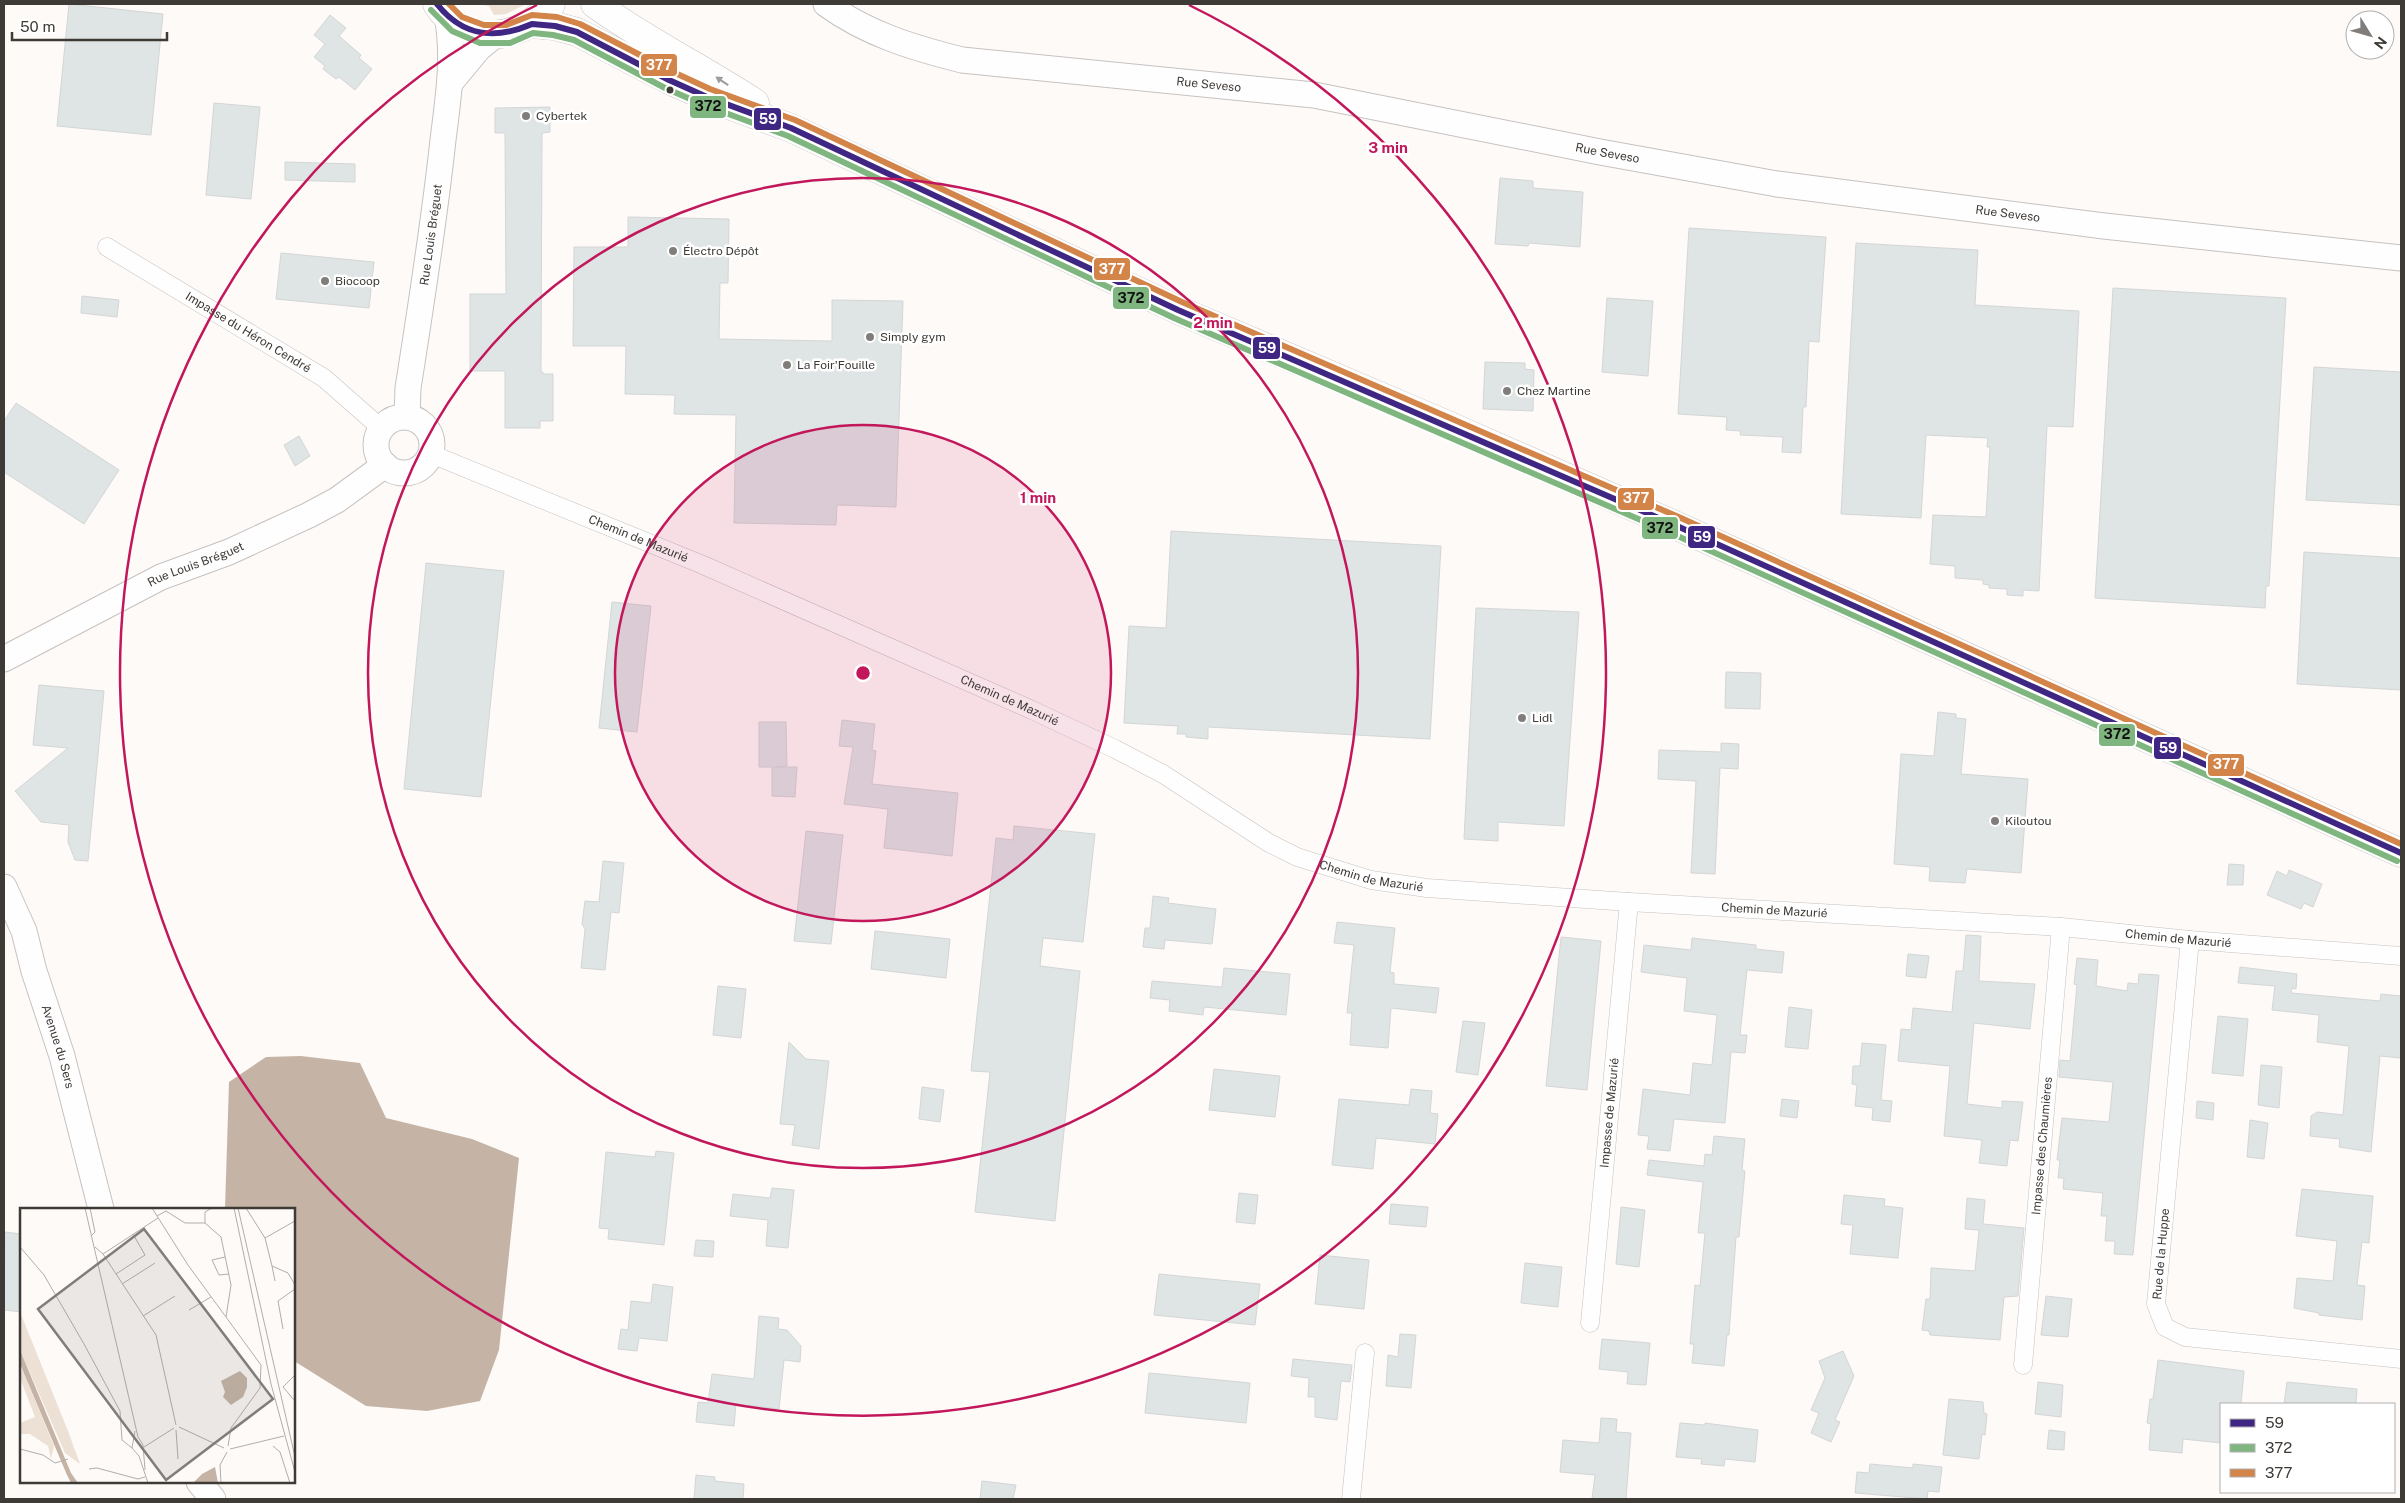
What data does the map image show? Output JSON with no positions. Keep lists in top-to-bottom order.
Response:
{
  "streets": {
    "street": [
      "Rue Seveso",
      "Rue Louis Bréguet",
      "Impasse du Héron Cendré",
      "Chemin de Mazurié",
      "Avenue du Sers",
      "Impasse de Mazurié",
      "Impasse des Chaumières",
      "Rue de la Huppe"
    ]
  },
  "crossings": [
    ["Rue Louis Bréguet", "Impasse du Héron Cendré"],
    ["Rue Louis Bréguet", "Chemin de Mazurié"],
    ["Impasse du Héron Cendré", "Chemin de Mazurié"],
    ["Chemin de Mazurié", "Impasse de Mazurié"],
    ["Chemin de Mazurié", "Impasse des Chaumières"],
    ["Chemin de Mazurié", "Rue de la Huppe"]
  ],
  "places": [
    "Cybertek",
    "Électro Dépôt",
    "Biocoop",
    "Simply gym",
    "La Foir'Fouille",
    "Chez Martine",
    "Lidl",
    "Kiloutou"
  ],
  "lines": ["transit line 59", "transit line 377", "transit line 372"],
  "legend": ["59", "372", "377"],
  "scale_bar": "50 m",
  "north": "bottom right",
  "rings": ["3 min", "2 min", "1 min"]
}
